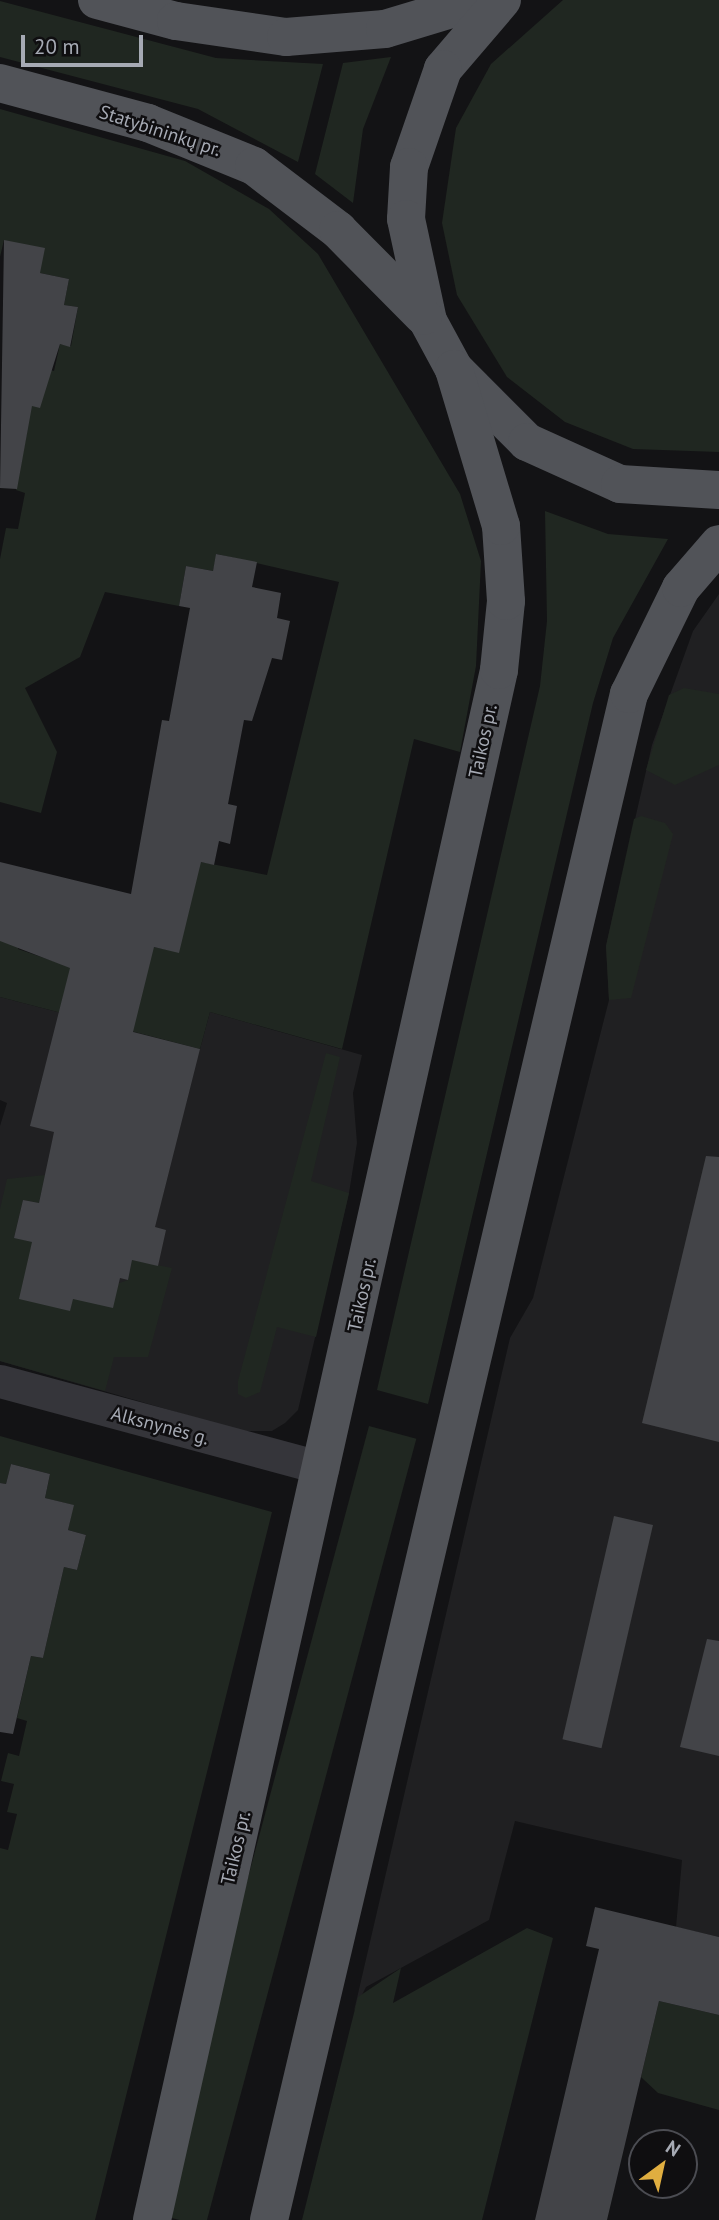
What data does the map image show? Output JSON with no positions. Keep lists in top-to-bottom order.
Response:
{
  "streets": {
    "main road": ["Statybininkų pr.", "Taikos pr."],
    "street": ["Alksnynės g."]
  },
  "crossings": [
    ["Taikos pr.", "Alksnynės g."]
  ],
  "scale_bar": "20 m",
  "north": "top right"
}
